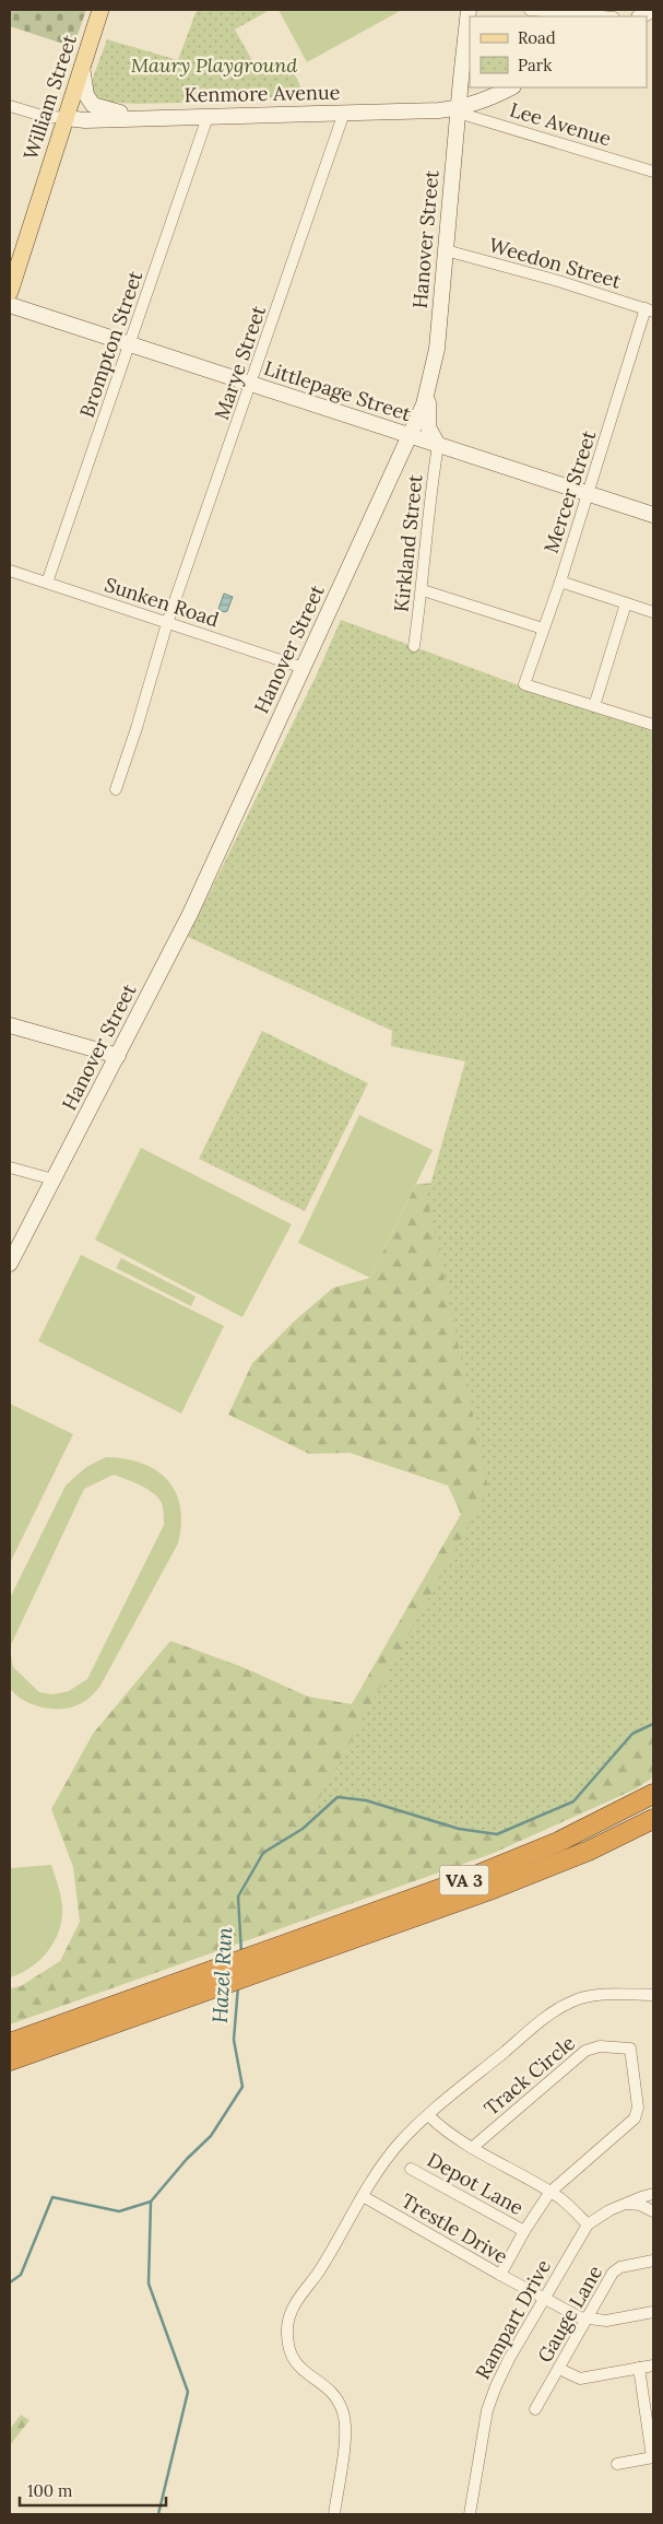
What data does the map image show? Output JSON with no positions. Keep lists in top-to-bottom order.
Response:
{
  "streets": {
    "highway": ["VA 3"],
    "main road": ["William Street"],
    "street": [
      "Kenmore Avenue",
      "Lee Avenue",
      "Hanover Street",
      "Weedon Street",
      "Brompton Street",
      "Marye Street",
      "Littlepage Street",
      "Mercer Street",
      "Kirkland Street",
      "Sunken Road",
      "Track Circle",
      "Depot Lane",
      "Trestle Drive",
      "Gauge Lane",
      "Rampart Drive"
    ]
  },
  "crossings": [
    ["Kenmore Avenue", "William Street"],
    ["Kenmore Avenue", "Lee Avenue"],
    ["Kenmore Avenue", "Hanover Street"],
    ["Kenmore Avenue", "Brompton Street"],
    ["Kenmore Avenue", "Marye Street"],
    ["Lee Avenue", "Hanover Street"],
    ["Hanover Street", "Weedon Street"],
    ["Hanover Street", "Littlepage Street"],
    ["Hanover Street", "Sunken Road"],
    ["Weedon Street", "Mercer Street"],
    ["Brompton Street", "Littlepage Street"],
    ["Brompton Street", "Sunken Road"],
    ["Marye Street", "Littlepage Street"],
    ["Marye Street", "Sunken Road"],
    ["Littlepage Street", "Mercer Street"],
    ["Littlepage Street", "Kirkland Street"],
    ["Trestle Drive", "Gauge Lane"],
    ["Trestle Drive", "Rampart Drive"]
  ],
  "water": ["Hazel Run"],
  "parks": ["Maury Playground"],
  "legend": ["Road", "Park"],
  "scale_bar": "100 m"
}
